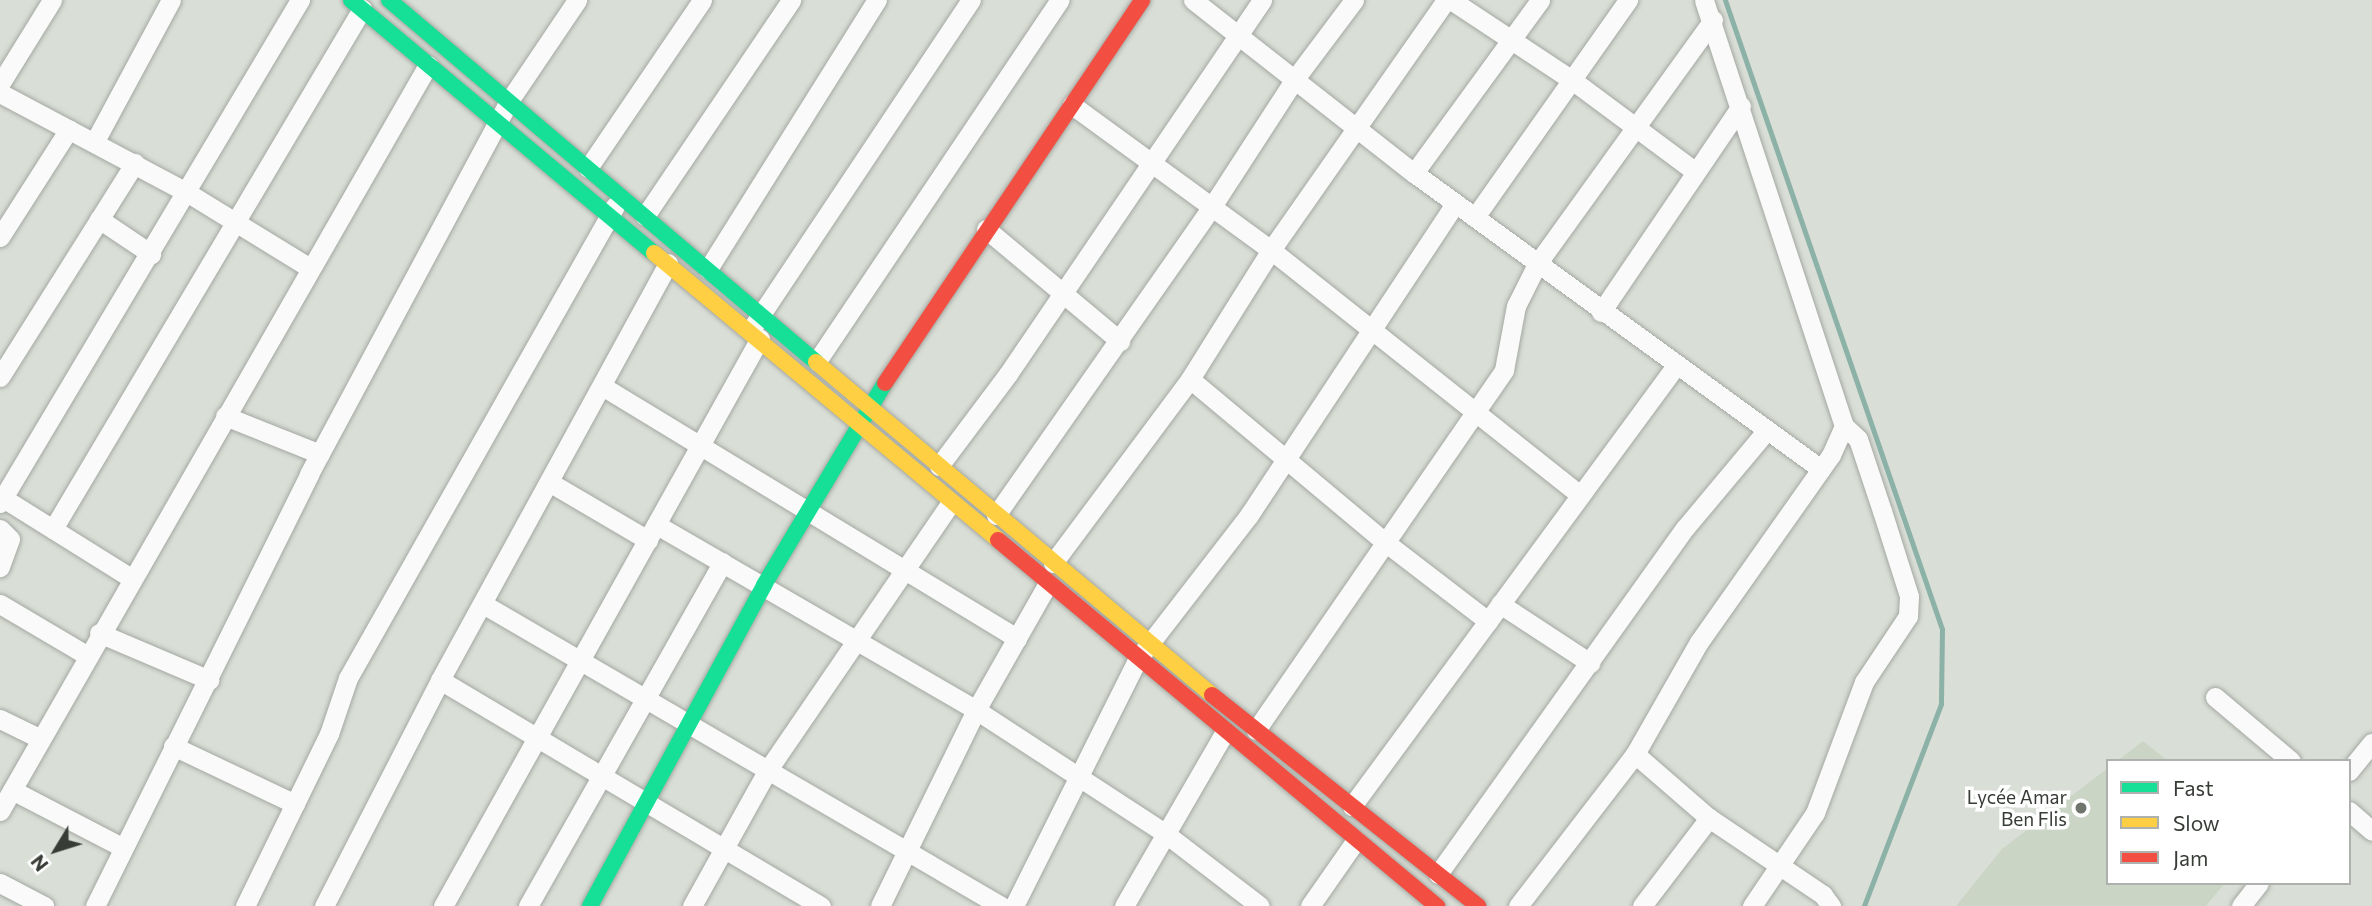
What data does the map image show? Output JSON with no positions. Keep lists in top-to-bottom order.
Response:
{
  "places": ["Lycée Amar Ben Flis"],
  "legend": ["Fast", "Slow", "Jam"],
  "north": "bottom left"
}
